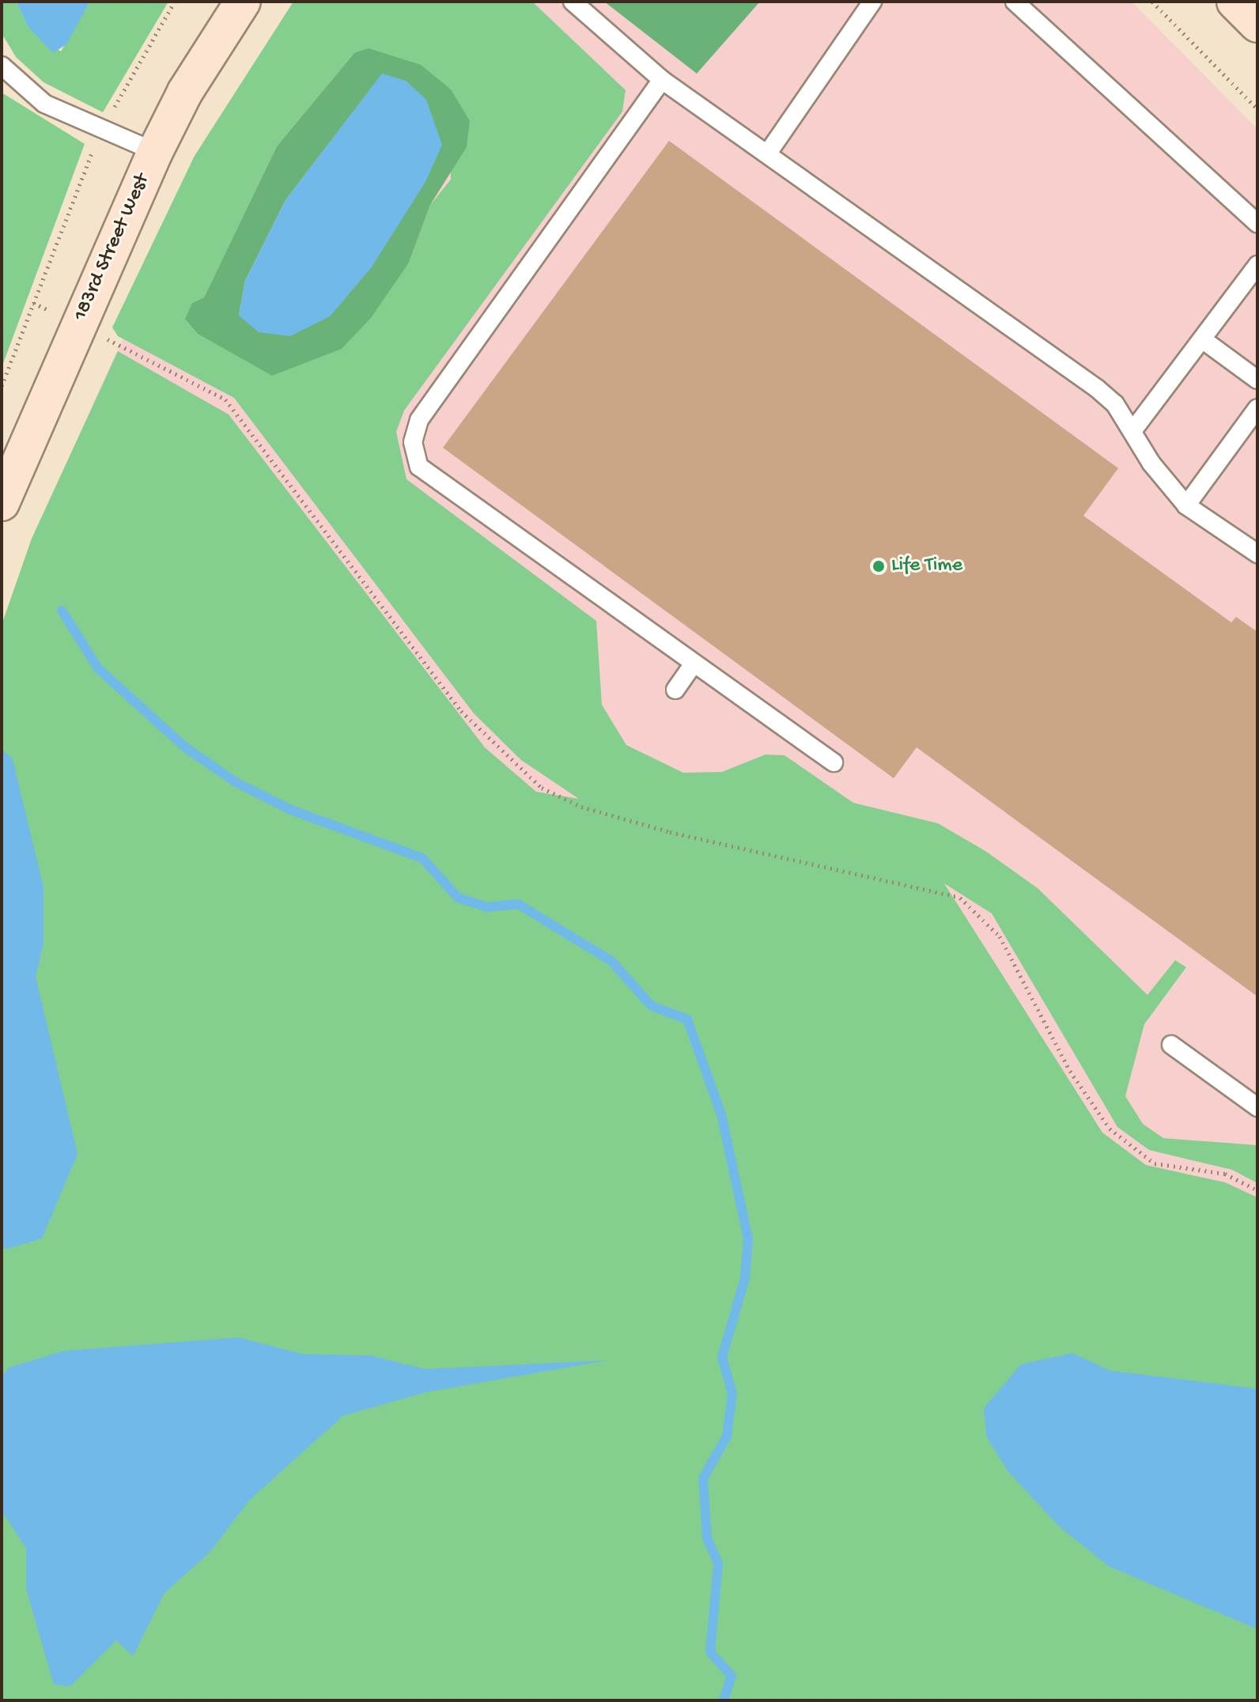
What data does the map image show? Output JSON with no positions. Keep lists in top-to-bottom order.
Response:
{
  "streets": {
    "street": ["183rd Street West"]
  },
  "places": ["Life Time"]
}
